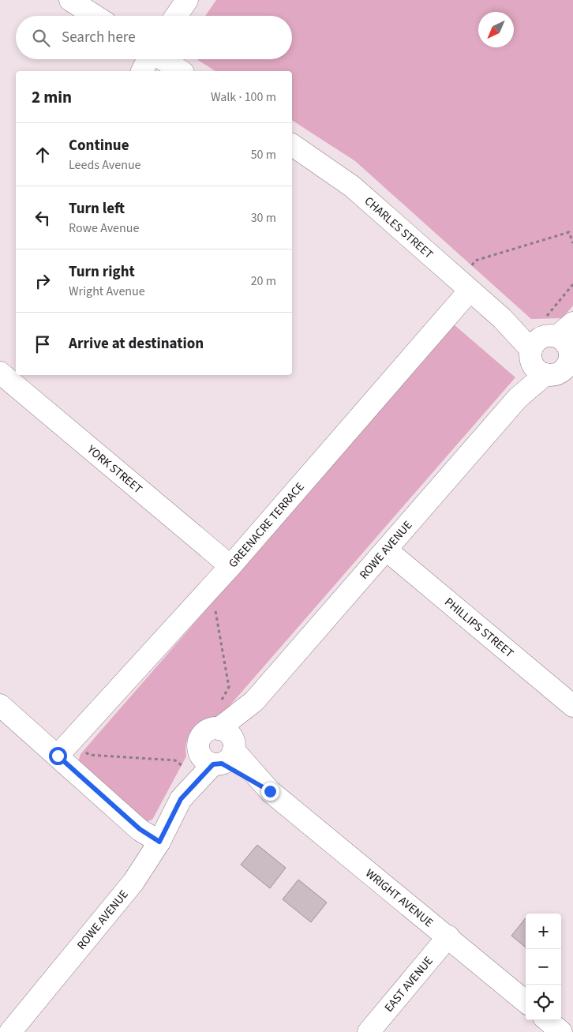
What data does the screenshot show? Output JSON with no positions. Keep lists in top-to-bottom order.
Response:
{
  "streets": {
    "street": [
      "CHARLES STREET",
      "YORK STREET",
      "GREENACRE TERRACE",
      "ROWE AVENUE",
      "PHILLIPS STREET",
      "WRIGHT AVENUE",
      "EAST AVENUE"
    ]
  },
  "crossings": [
    ["CHARLES STREET", "GREENACRE TERRACE"],
    ["CHARLES STREET", "ROWE AVENUE"],
    ["YORK STREET", "GREENACRE TERRACE"],
    ["ROWE AVENUE", "PHILLIPS STREET"],
    ["ROWE AVENUE", "WRIGHT AVENUE"],
    ["WRIGHT AVENUE", "EAST AVENUE"]
  ],
  "north": "bottom left",
  "page": {
    "search": "Search here",
    "heading": ["2 min", "Walk · 100 m"],
    "list": [
      ["Continue", "Leeds Avenue", "50 m"],
      ["Turn left", "Rowe Avenue", "30 m"],
      ["Turn right", "Wright Avenue", "20 m"],
      "Arrive at destination"
    ],
    "map_buttons": ["+", "−"]
  }
}
